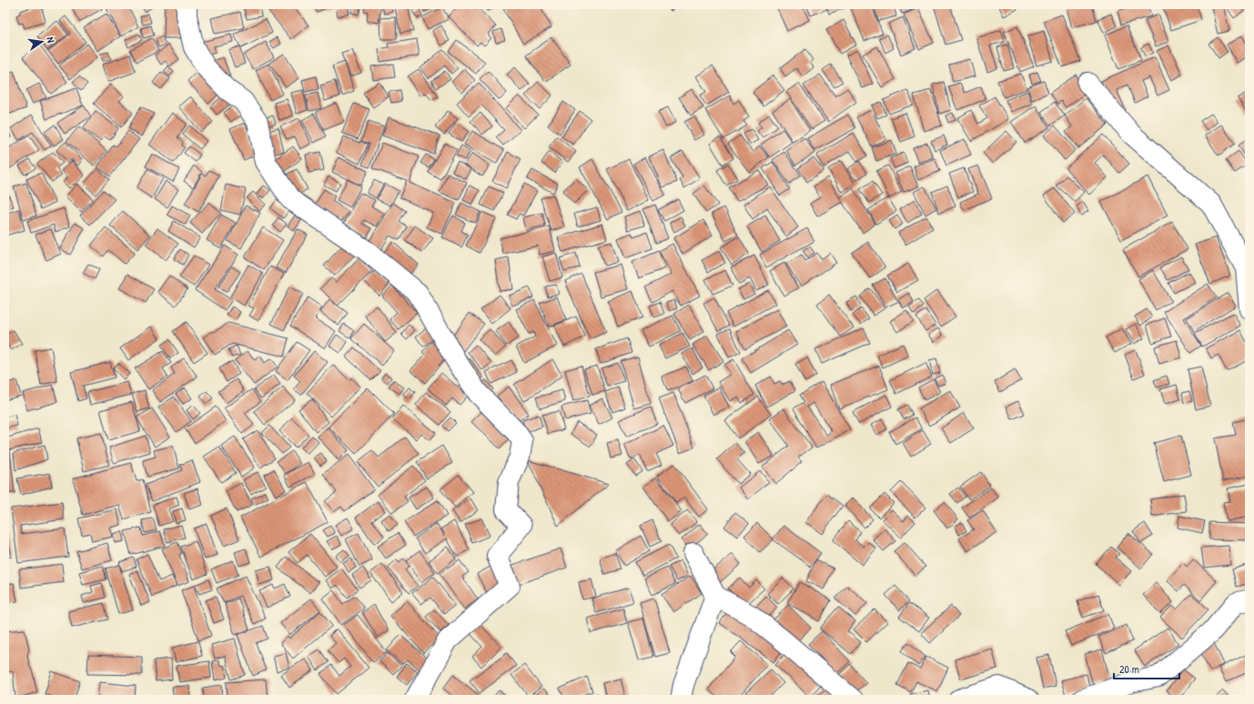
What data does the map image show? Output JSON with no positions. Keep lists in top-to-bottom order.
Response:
{
  "scale_bar": "20 m",
  "north": "right"
}
